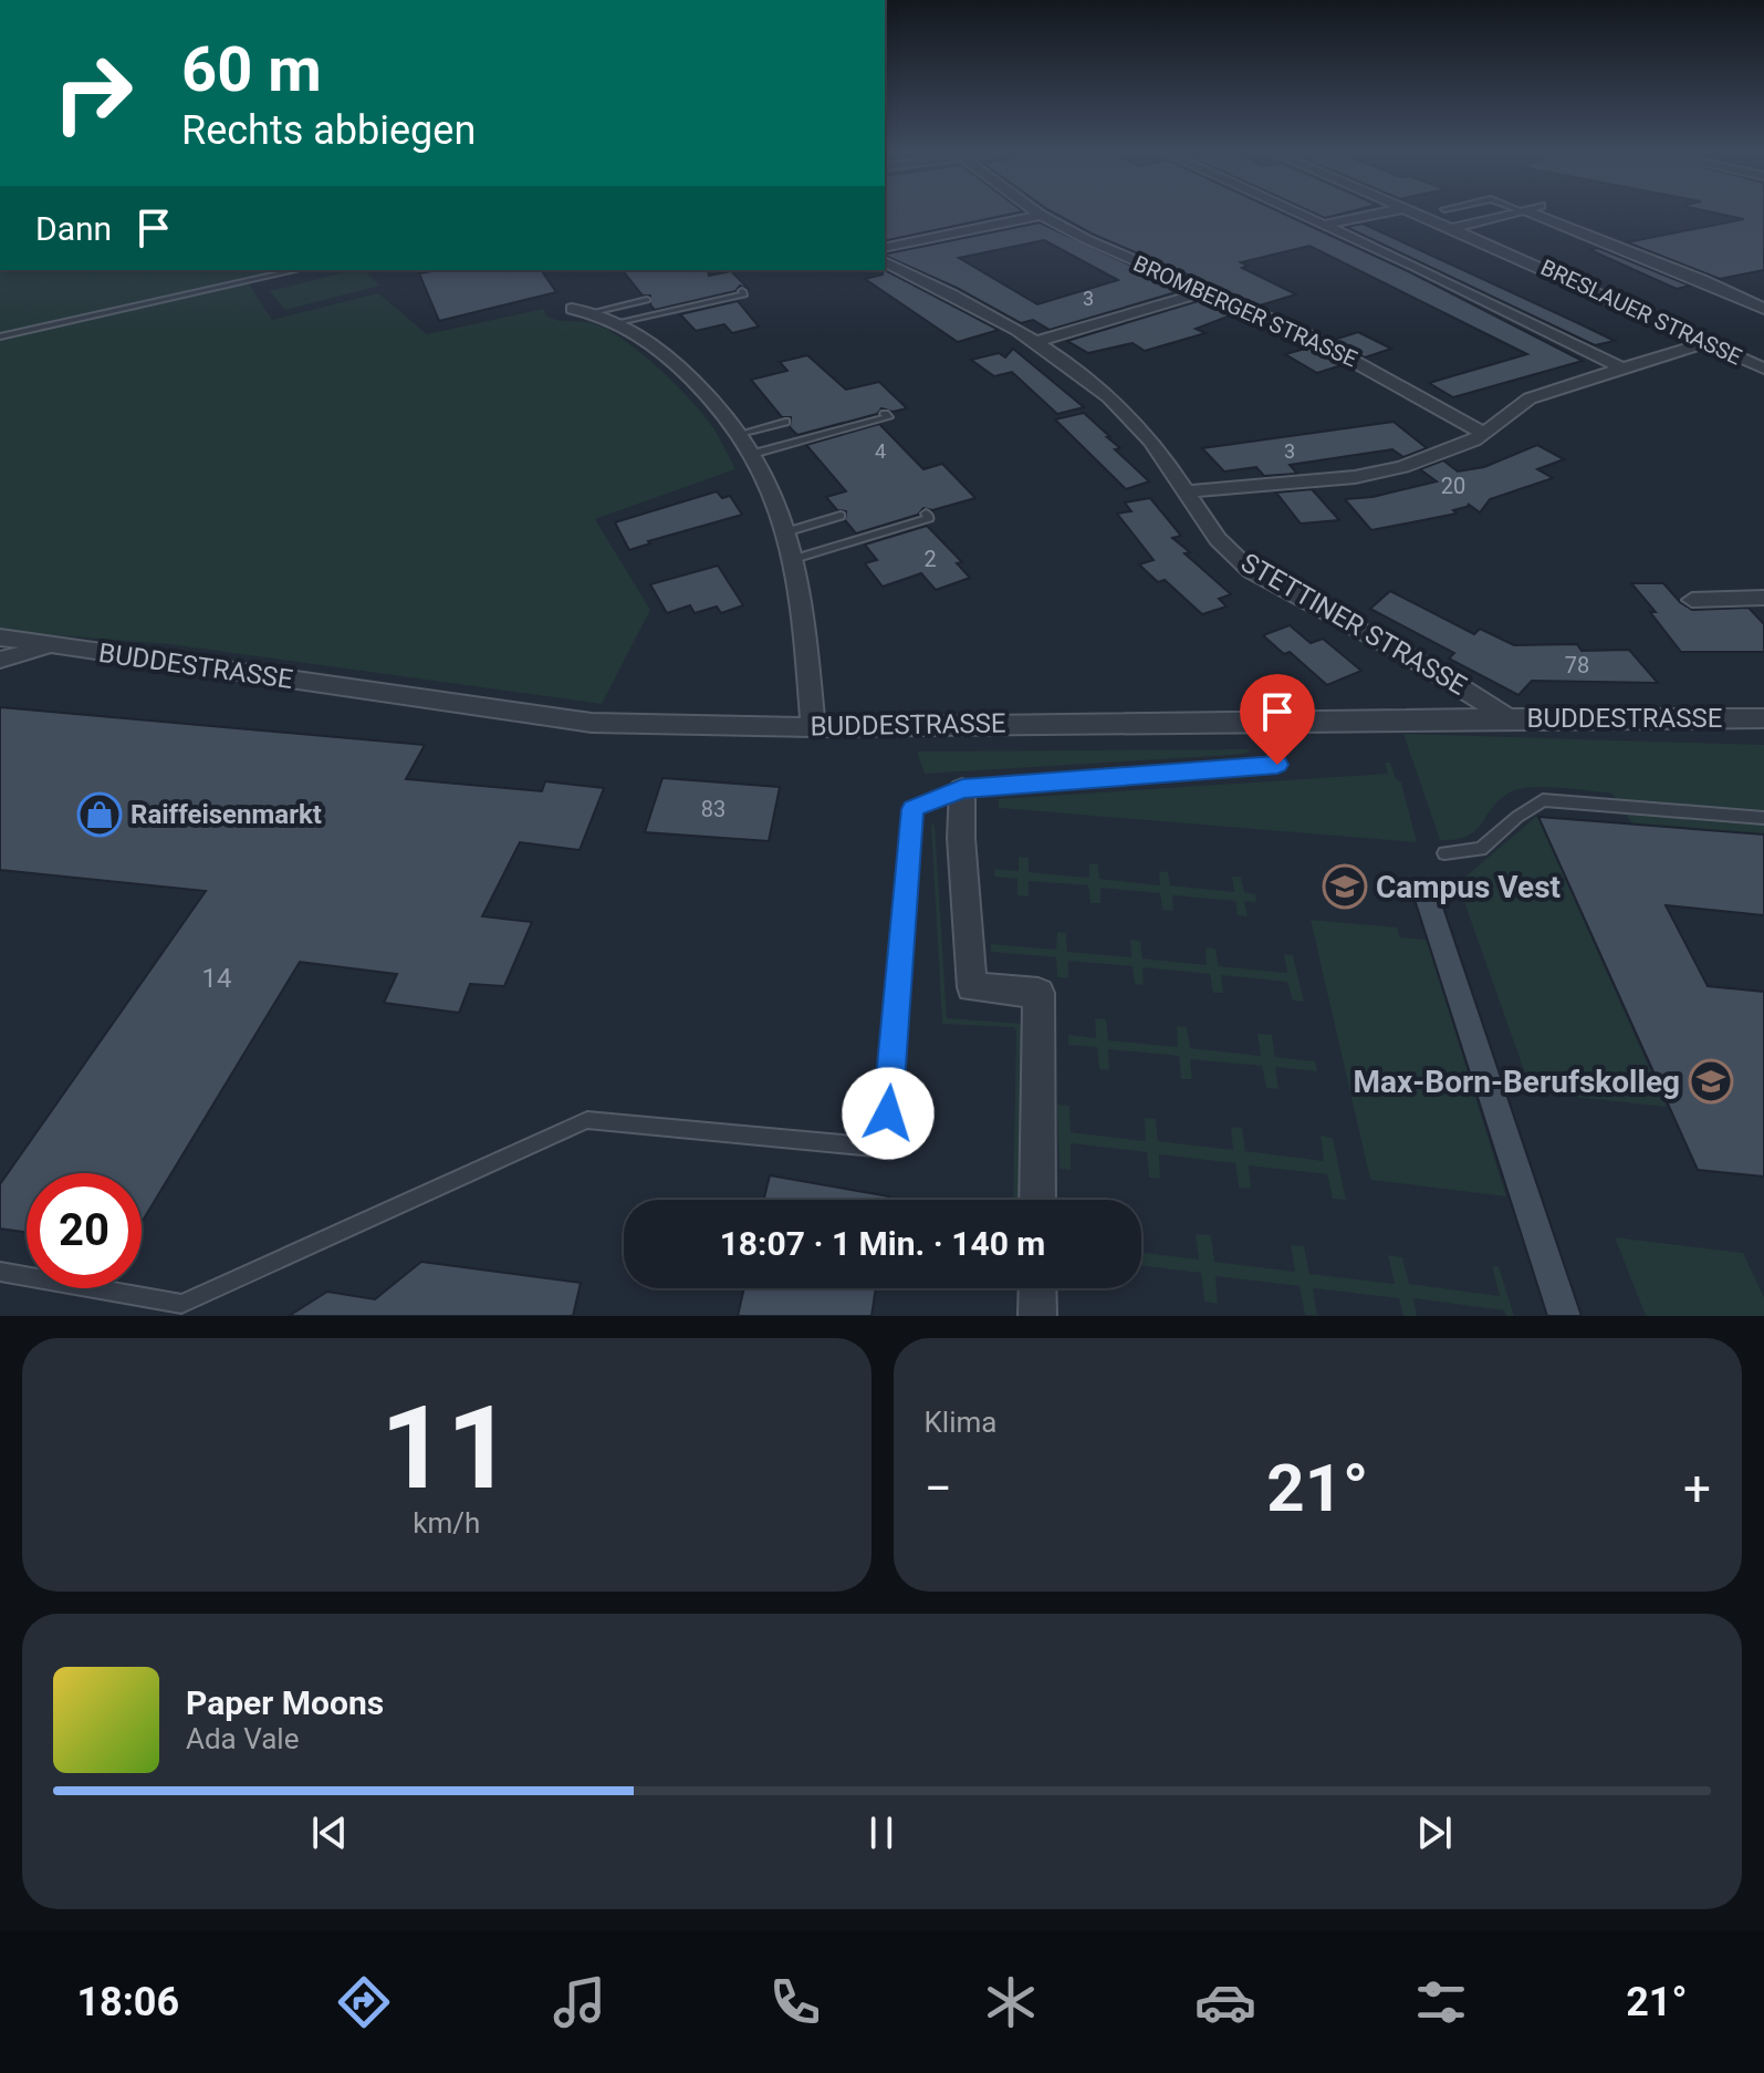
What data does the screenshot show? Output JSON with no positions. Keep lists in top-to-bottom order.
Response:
{
  "streets": {
    "street": [
      "BROMBERGER STRASSE",
      "BRESLAUER STRASSE",
      "STETTINER STRASSE",
      "BUDDESTRASSE"
    ]
  },
  "crossings": [
    ["STETTINER STRASSE", "BUDDESTRASSE"]
  ],
  "places": {
    "shop": ["Raiffeisenmarkt"],
    "school or university": ["Campus Vest", "Max-Born-Berufskolleg"]
  },
  "house_numbers": [
    "3",
    "4",
    "3",
    "20",
    "2",
    "78",
    "83",
    "14"
  ],
  "page": {
    "turn": ["60 m", "Rechts abbiegen"],
    "then": "Dann",
    "limit": "20",
    "trip": "18:07 · 1 Min. · 140 m",
    "tile": [
      ["11", "km/h"],
      "Klima"
    ],
    "heat": ["−", "21°", "+"],
    "song": ["Paper Moons", "Ada Vale"],
    "tabs": ["18:06", "21°"]
  }
}
